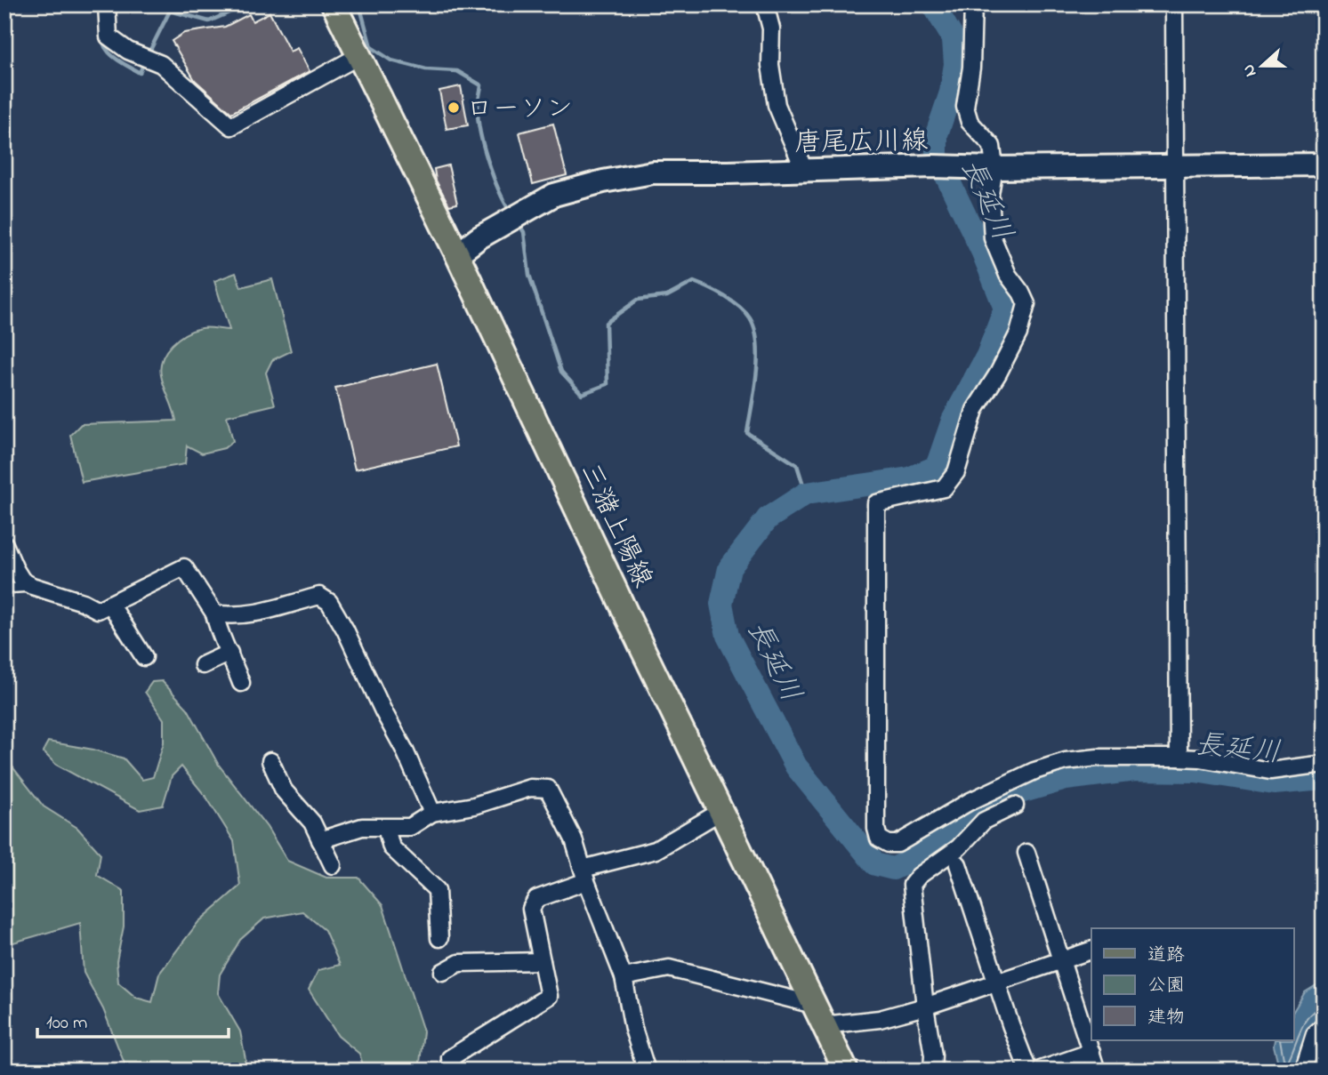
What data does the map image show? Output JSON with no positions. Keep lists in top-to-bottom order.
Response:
{
  "streets": {
    "main road": ["唐尾広川線", "三潴上陽線"]
  },
  "crossings": [
    ["唐尾広川線", "三潴上陽線"]
  ],
  "water": ["長延川"],
  "places": ["ローソン"],
  "legend": ["道路", "公園", "建物"],
  "scale_bar": "100 m",
  "north": "left"
}
